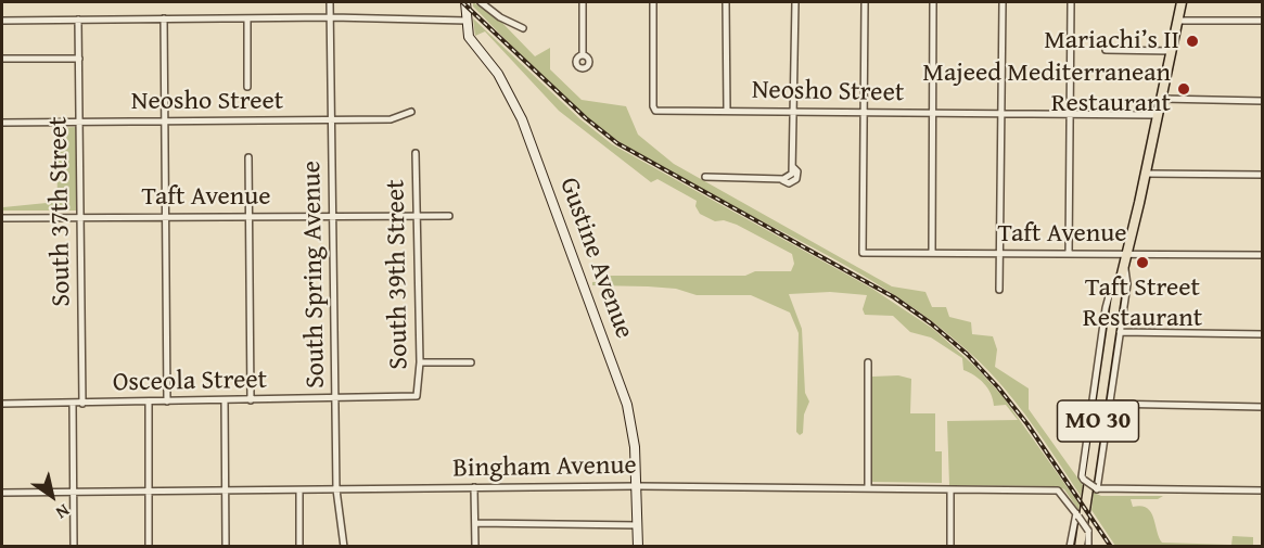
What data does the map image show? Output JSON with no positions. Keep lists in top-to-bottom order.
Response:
{
  "streets": {
    "main road": ["MO 30"],
    "street": [
      "Neosho Street",
      "Taft Avenue",
      "South 37th Street",
      "Gustine Avenue",
      "South Spring Avenue",
      "South 39th Street",
      "Osceola Street",
      "Bingham Avenue"
    ]
  },
  "crossings": [
    ["Neosho Street", "Taft Avenue"],
    ["Neosho Street", "South 37th Street"],
    ["Neosho Street", "South Spring Avenue"],
    ["Neosho Street", "MO 30"],
    ["Taft Avenue", "South 37th Street"],
    ["Taft Avenue", "South Spring Avenue"],
    ["Taft Avenue", "South 39th Street"],
    ["Taft Avenue", "MO 30"],
    ["South 37th Street", "Osceola Street"],
    ["Gustine Avenue", "Bingham Avenue"],
    ["South Spring Avenue", "Osceola Street"],
    ["South Spring Avenue", "Bingham Avenue"],
    ["South 39th Street", "Osceola Street"]
  ],
  "places": ["Mariachi’s II", "Majeed Mediterranean Restaurant", "Taft Street Restaurant"],
  "north": "bottom right"
}
